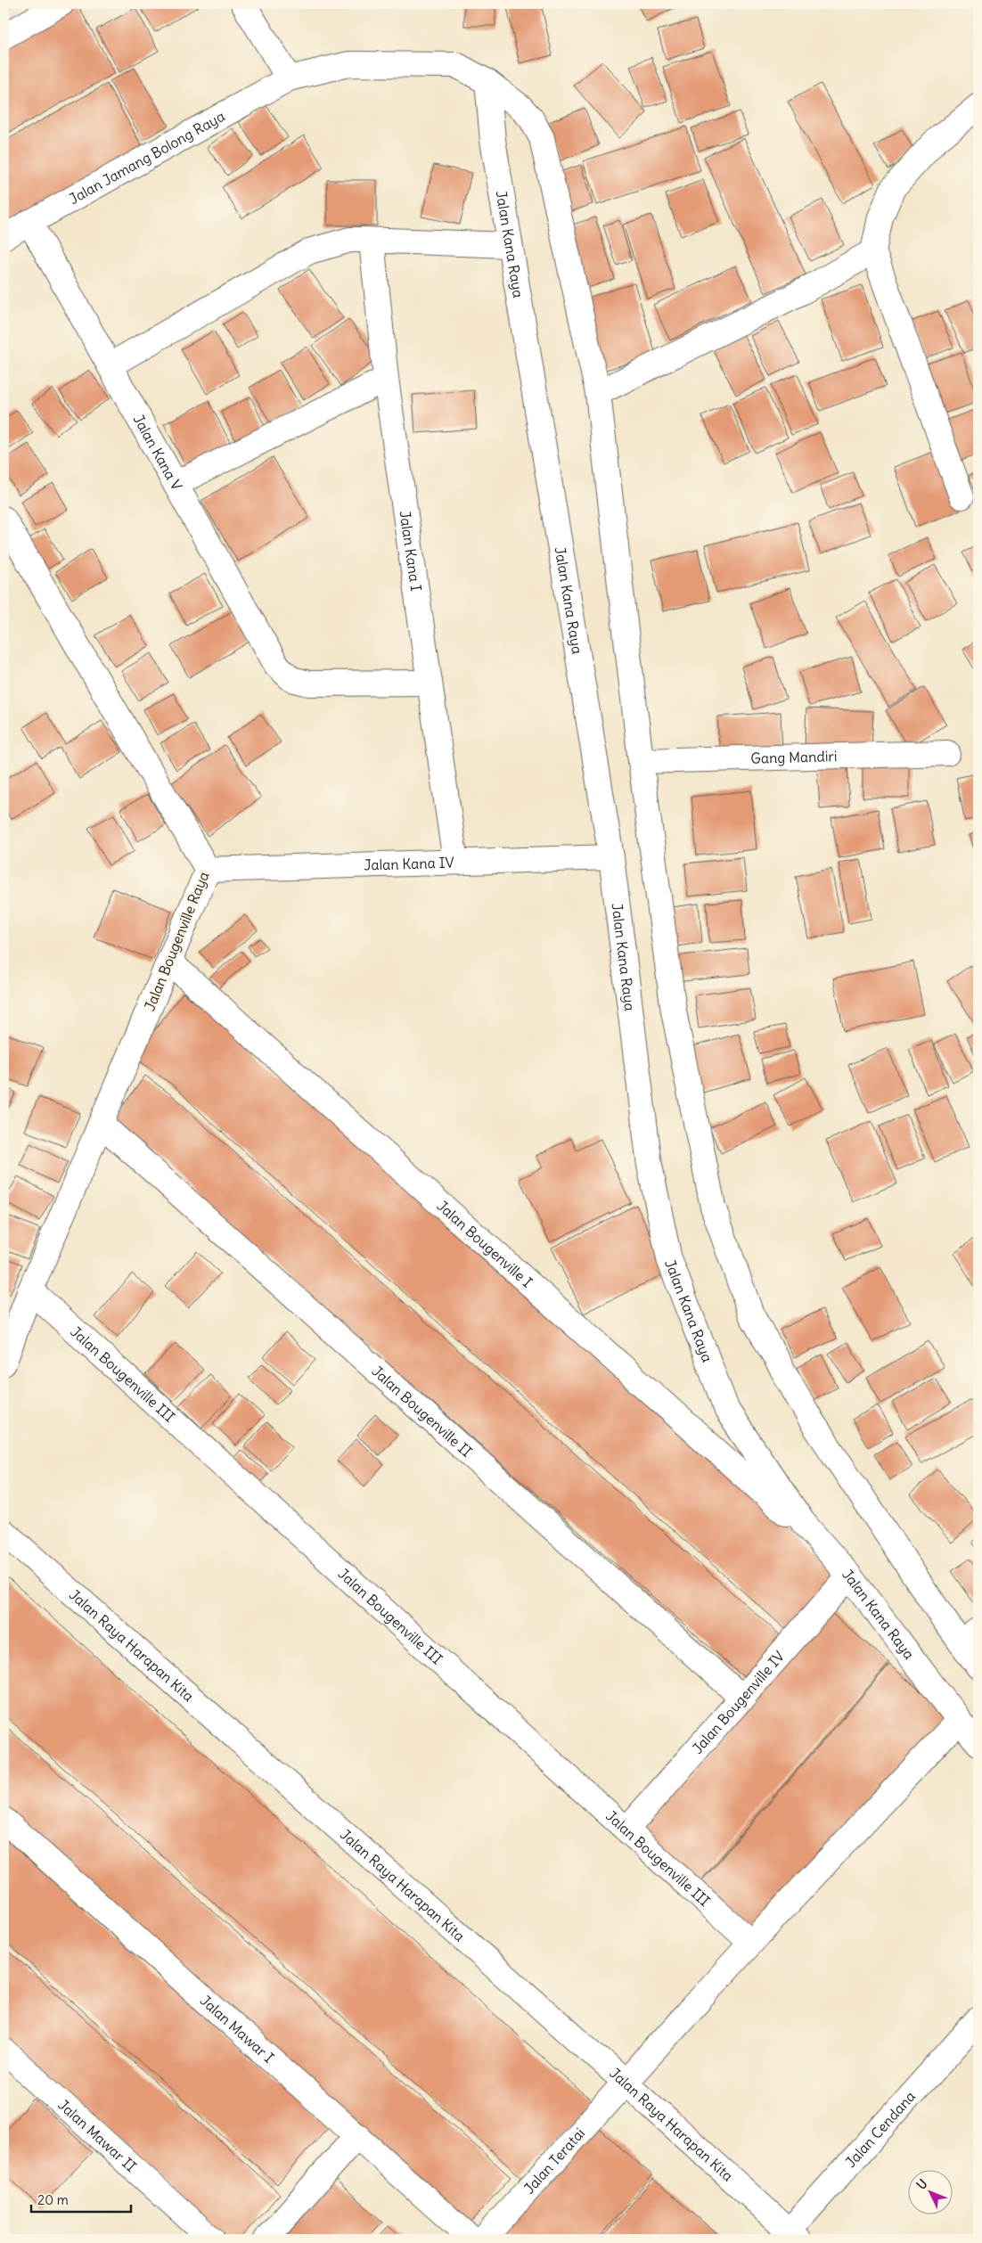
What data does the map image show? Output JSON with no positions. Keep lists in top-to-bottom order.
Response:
{
  "streets": {
    "street": [
      "Jalan Jamang Bolong Raya",
      "Jalan Kana Raya",
      "Jalan Kana V",
      "Jalan Kana I",
      "Gang Mandiri",
      "Jalan Kana IV",
      "Jalan Bougenville Raya",
      "Jalan Bougenville I",
      "Jalan Bougenville III",
      "Jalan Bougenville II",
      "Jalan Raya Harapan Kita",
      "Jalan Bougenville IV",
      "Jalan Mawar I",
      "Jalan Cendana",
      "Jalan Mawar II",
      "Jalan Teratai"
    ]
  },
  "crossings": [
    ["Jalan Jamang Bolong Raya", "Jalan Kana Raya"],
    ["Jalan Jamang Bolong Raya", "Jalan Kana V"],
    ["Jalan Jamang Bolong Raya", "Gang Mandiri"],
    ["Jalan Kana Raya", "Jalan Kana IV"],
    ["Jalan Kana Raya", "Jalan Bougenville I"],
    ["Jalan Kana Raya", "Jalan Bougenville IV"],
    ["Jalan Kana Raya", "Jalan Teratai"],
    ["Jalan Kana V", "Jalan Kana I"],
    ["Jalan Kana I", "Jalan Kana IV"],
    ["Jalan Kana IV", "Jalan Bougenville Raya"],
    ["Jalan Bougenville Raya", "Jalan Bougenville I"],
    ["Jalan Bougenville Raya", "Jalan Bougenville III"],
    ["Jalan Bougenville Raya", "Jalan Bougenville II"],
    ["Jalan Bougenville III", "Jalan Bougenville IV"],
    ["Jalan Bougenville III", "Jalan Teratai"],
    ["Jalan Bougenville II", "Jalan Bougenville IV"],
    ["Jalan Raya Harapan Kita", "Jalan Cendana"],
    ["Jalan Raya Harapan Kita", "Jalan Teratai"]
  ],
  "scale_bar": "20 m",
  "north": "top left"
}
